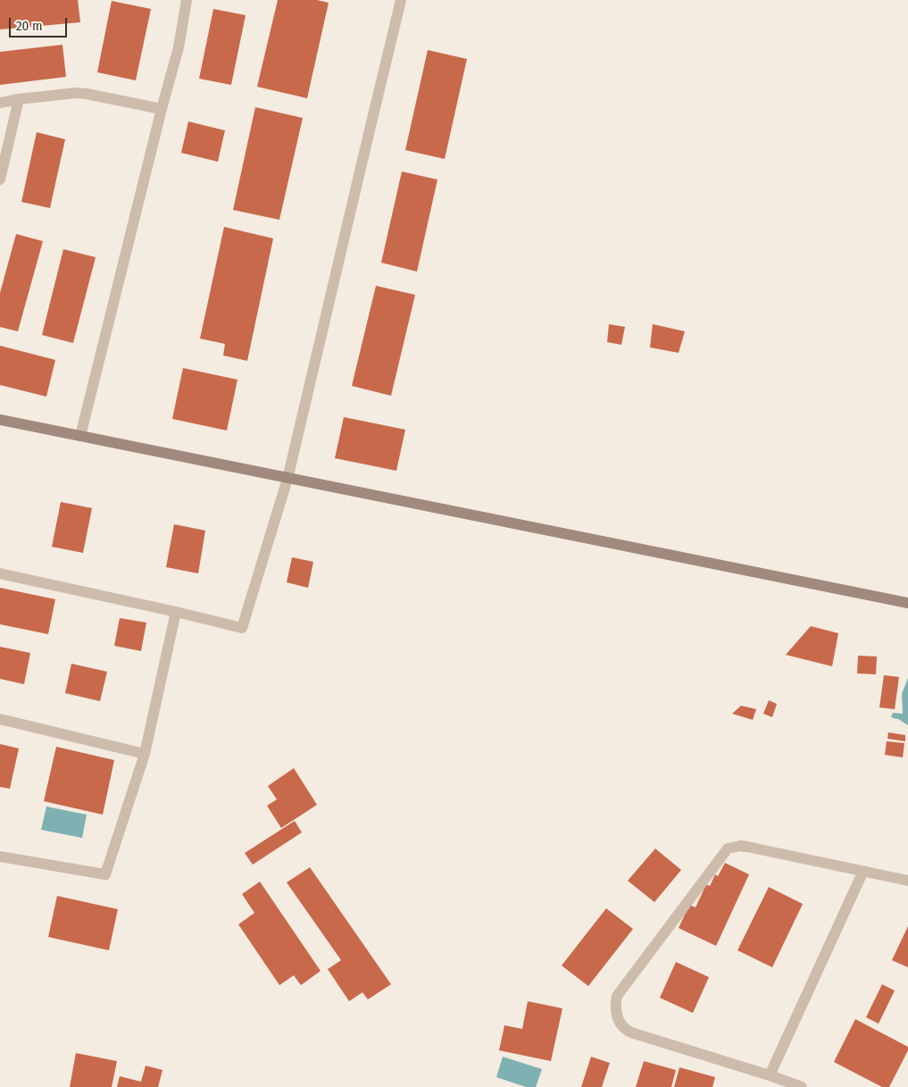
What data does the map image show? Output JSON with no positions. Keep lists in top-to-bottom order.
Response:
{
  "scale_bar": "20 m"
}
